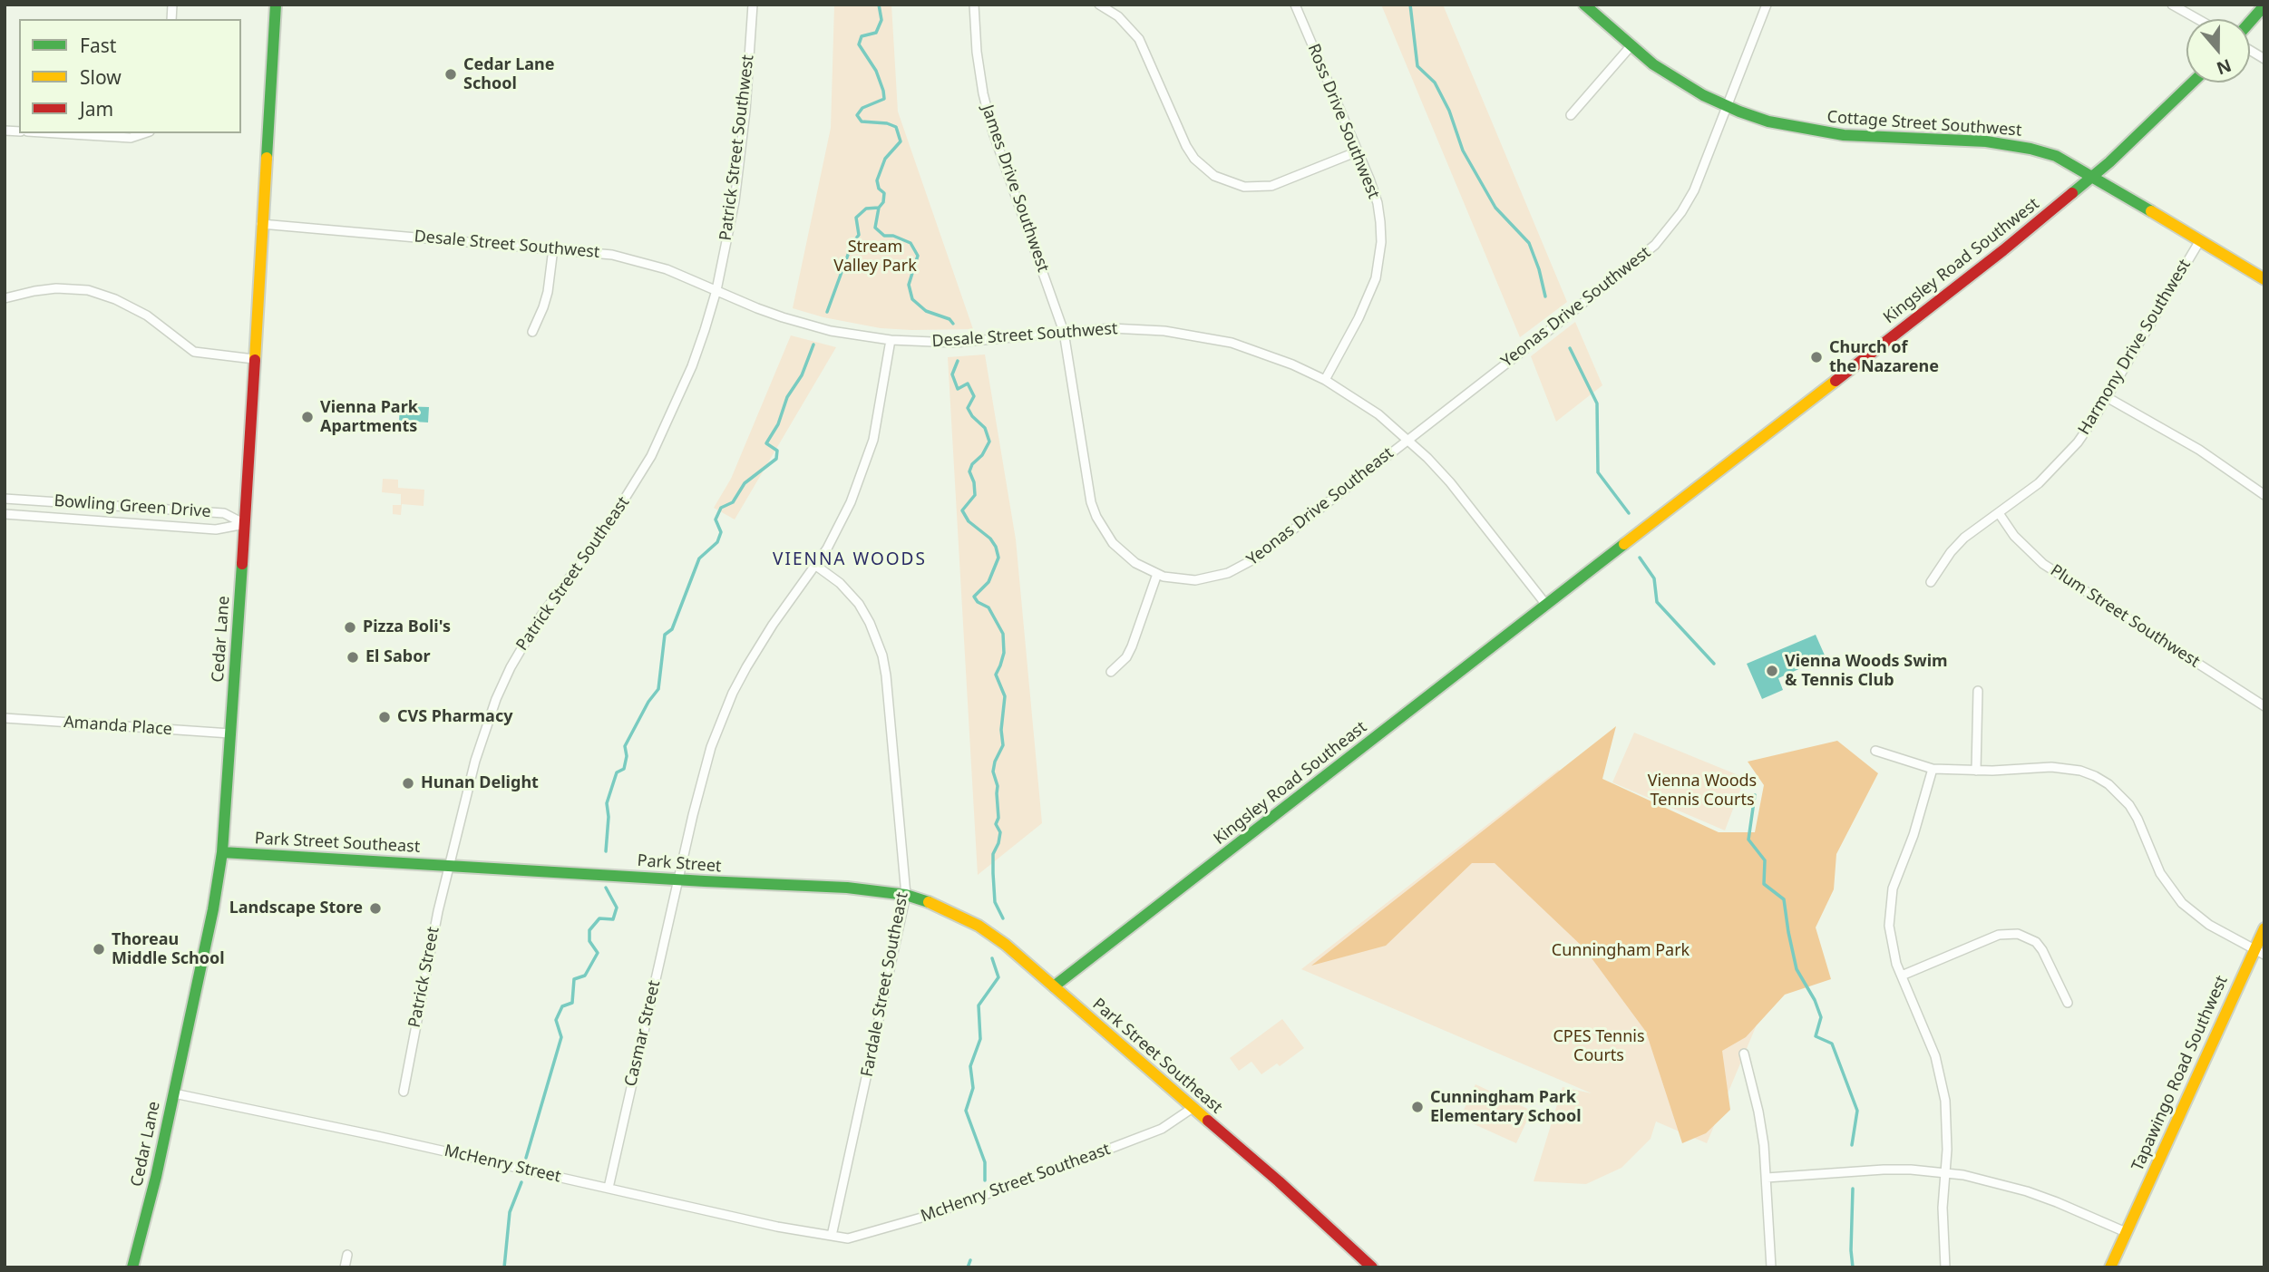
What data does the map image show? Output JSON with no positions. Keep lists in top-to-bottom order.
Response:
{
  "streets": {
    "street": [
      "Ross Drive Southwest",
      "Cottage Street Southwest",
      "Patrick Street Southwest",
      "James Drive Southwest",
      "Desale Street Southwest",
      "Kingsley Road Southwest",
      "Yeonas Drive Southwest",
      "Harmony Drive Southwest",
      "Bowling Green Drive",
      "Yeonas Drive Southeast",
      "Patrick Street Southeast",
      "Plum Street Southwest",
      "Cedar Lane",
      "Amanda Place",
      "Kingsley Road Southeast",
      "Park Street Southeast",
      "Park Street",
      "Patrick Street",
      "Fardale Street Southeast",
      "Casmar Street",
      "Tapawingo Road Southwest",
      "McHenry Street",
      "McHenry Street Southeast"
    ]
  },
  "crossings": [
    ["Ross Drive Southwest", "Desale Street Southwest"],
    ["Cottage Street Southwest", "Kingsley Road Southwest"],
    ["Cottage Street Southwest", "Yeonas Drive Southwest"],
    ["Cottage Street Southwest", "Harmony Drive Southwest"],
    ["Patrick Street Southwest", "Desale Street Southwest"],
    ["Patrick Street Southwest", "Patrick Street Southeast"],
    ["James Drive Southwest", "Desale Street Southwest"],
    ["James Drive Southwest", "Yeonas Drive Southeast"],
    ["Desale Street Southwest", "Kingsley Road Southwest"],
    ["Desale Street Southwest", "Yeonas Drive Southwest"],
    ["Desale Street Southwest", "Yeonas Drive Southeast"],
    ["Desale Street Southwest", "Patrick Street Southeast"],
    ["Desale Street Southwest", "Cedar Lane"],
    ["Desale Street Southwest", "Kingsley Road Southeast"],
    ["Desale Street Southwest", "Casmar Street"],
    ["Kingsley Road Southwest", "Kingsley Road Southeast"],
    ["Yeonas Drive Southwest", "Yeonas Drive Southeast"],
    ["Harmony Drive Southwest", "Plum Street Southwest"],
    ["Bowling Green Drive", "Cedar Lane"],
    ["Patrick Street Southeast", "Park Street Southeast"],
    ["Patrick Street Southeast", "Park Street"],
    ["Patrick Street Southeast", "Patrick Street"],
    ["Cedar Lane", "Amanda Place"],
    ["Cedar Lane", "Park Street Southeast"],
    ["Cedar Lane", "McHenry Street"],
    ["Kingsley Road Southeast", "Park Street Southeast"],
    ["Park Street Southeast", "Park Street"],
    ["Park Street Southeast", "Patrick Street"],
    ["Park Street Southeast", "Fardale Street Southeast"],
    ["Park Street Southeast", "McHenry Street Southeast"],
    ["Park Street", "Patrick Street"],
    ["Park Street", "Fardale Street Southeast"],
    ["Park Street", "Casmar Street"],
    ["Fardale Street Southeast", "Casmar Street"],
    ["Fardale Street Southeast", "McHenry Street"],
    ["Fardale Street Southeast", "McHenry Street Southeast"],
    ["Casmar Street", "McHenry Street"],
    ["McHenry Street", "McHenry Street Southeast"]
  ],
  "districts": ["VIENNA WOODS"],
  "parks": [
    "Stream Valley Park",
    "Vienna Woods Tennis Courts",
    "Cunningham Park",
    "CPES Tennis Courts"
  ],
  "places": [
    "Cedar Lane School",
    "Church of the Nazarene",
    "Vienna Park Apartments",
    "Pizza Boli's",
    "El Sabor",
    "Vienna Woods Swim & Tennis Club",
    "CVS Pharmacy",
    "Hunan Delight",
    "Landscape Store",
    "Thoreau Middle School",
    "Cunningham Park Elementary School"
  ],
  "legend": ["Fast", "Slow", "Jam"],
  "north": "bottom"
}
